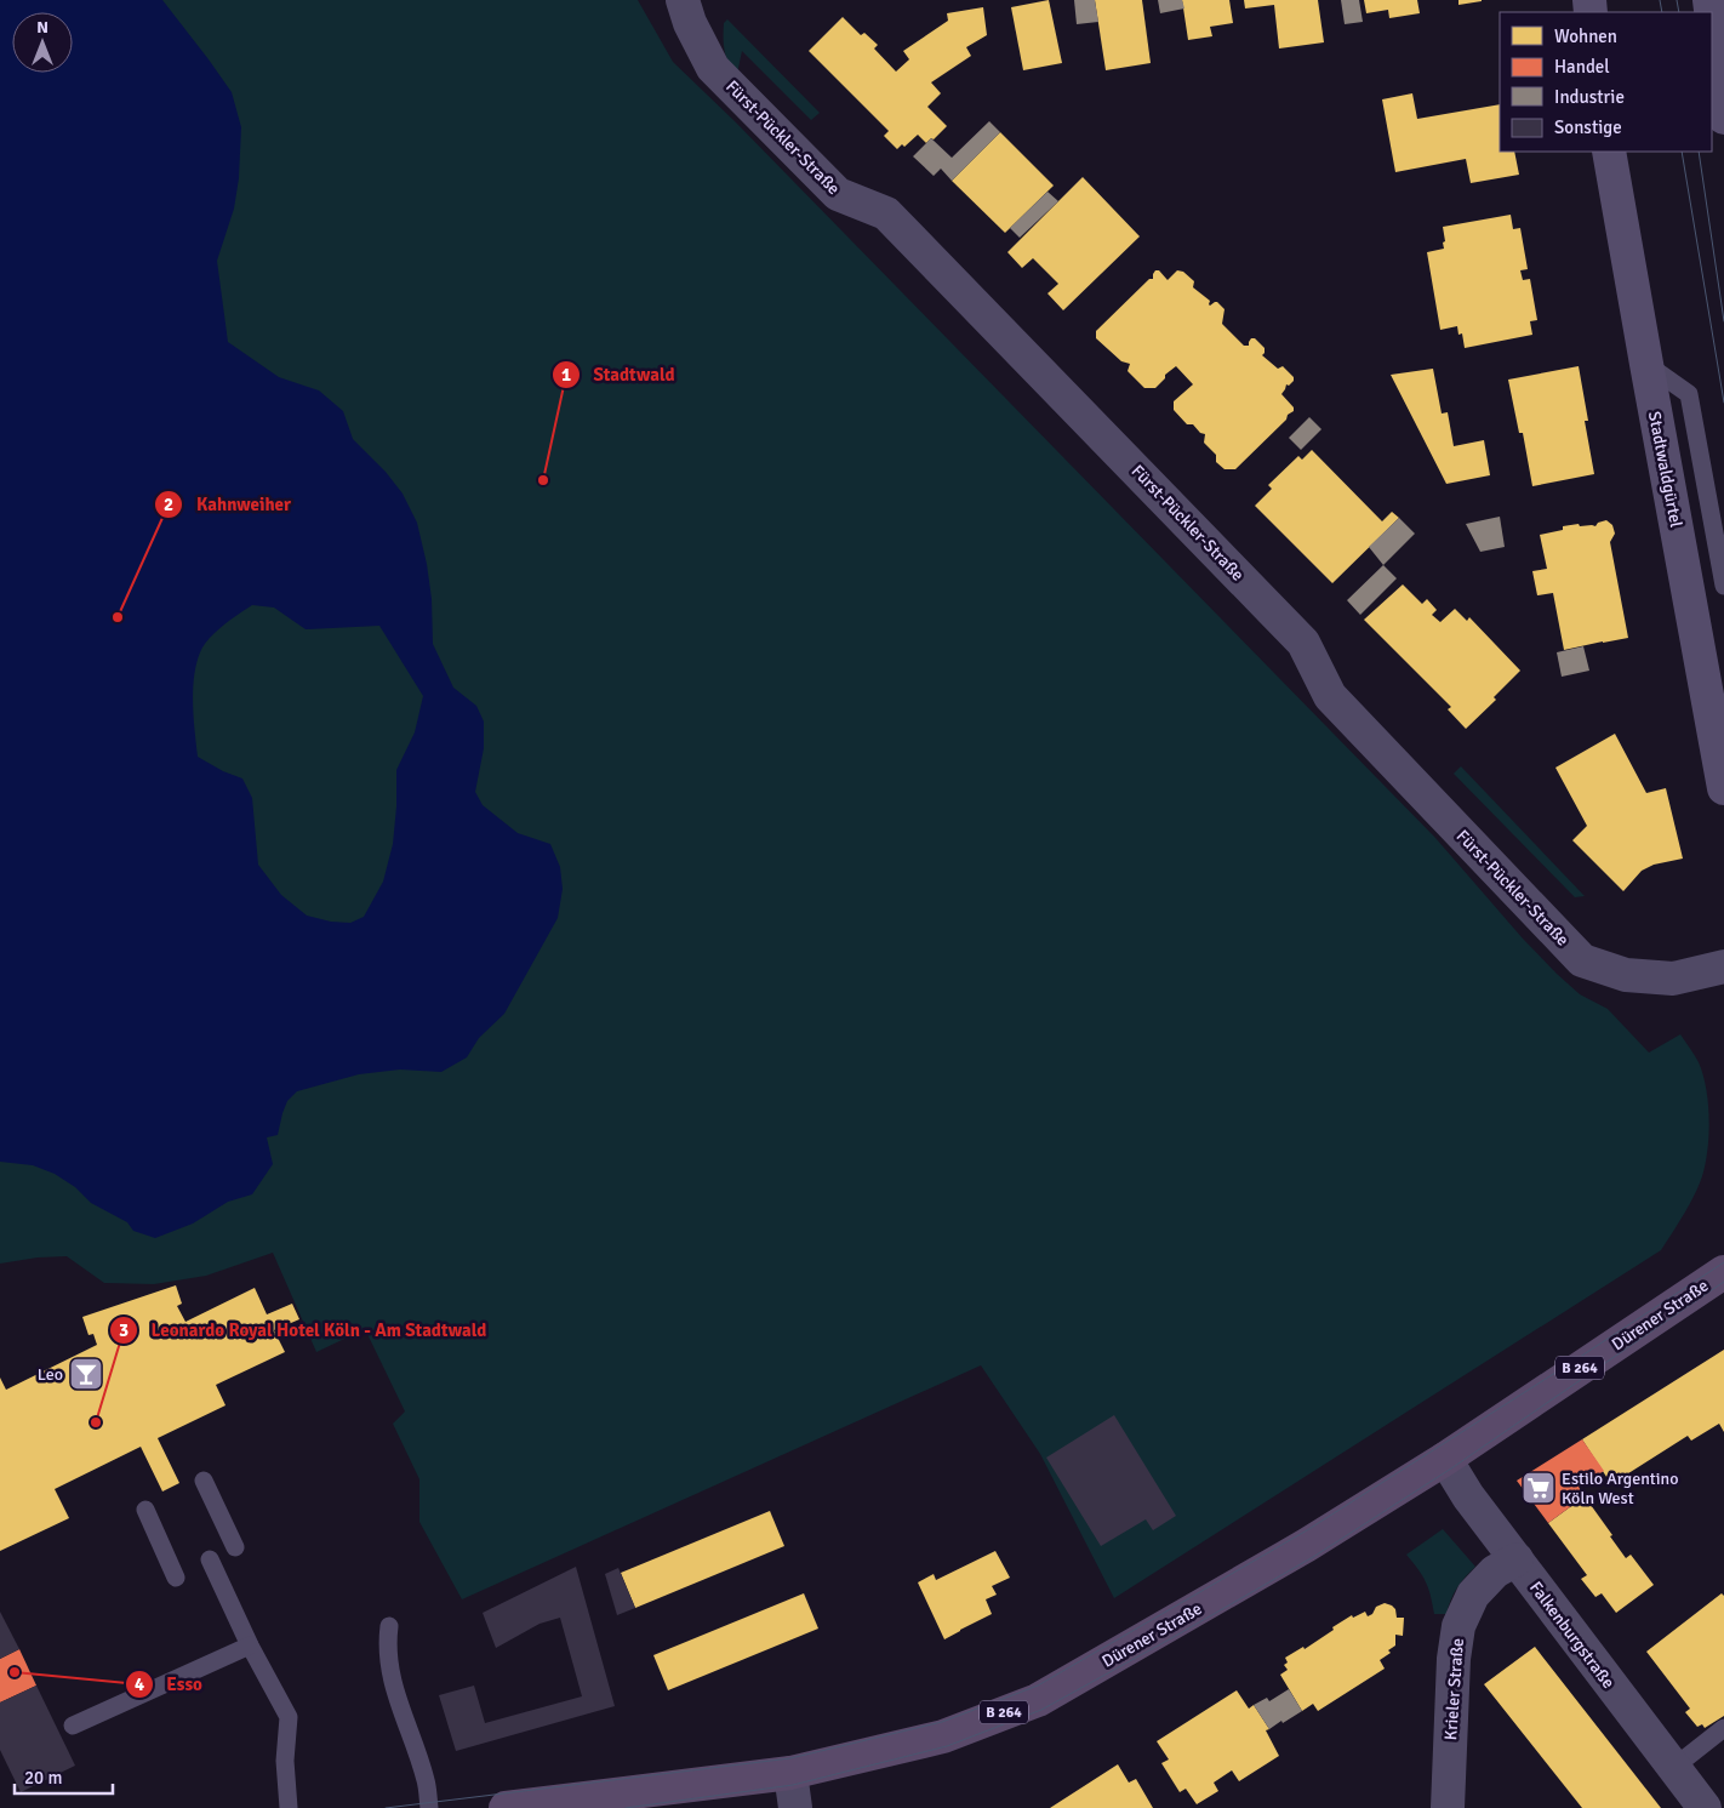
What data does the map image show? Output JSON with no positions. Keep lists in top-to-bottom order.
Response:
{
  "streets": {
    "main road": ["Stadtwaldgürtel", "Dürener Straße", "B 264"],
    "street": ["Fürst-Pückler-Straße", "Falkenburgstraße", "Krieler Straße"]
  },
  "crossings": [
    ["Dürener Straße", "Falkenburgstraße"],
    ["Falkenburgstraße", "Krieler Straße"]
  ],
  "places": {
    "other": [
      "Stadtwald",
      "Kahnweiher",
      "Leonardo Royal Hotel Köln - Am Stadtwald",
      "Esso"
    ],
    "bar": ["Leo"],
    "supermarket": ["Estilo Argentino Köln West"]
  },
  "legend": [
    "Wohnen",
    "Handel",
    "Industrie",
    "Sonstige"
  ],
  "scale_bar": "20 m",
  "north": "top"
}
